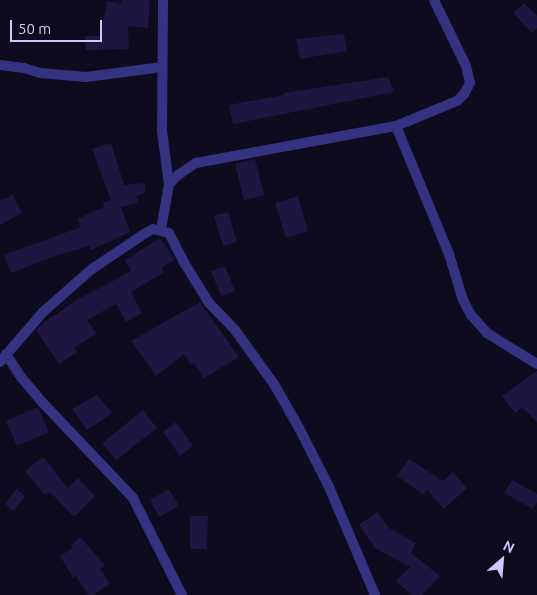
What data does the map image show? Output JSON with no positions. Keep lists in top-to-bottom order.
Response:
{
  "scale_bar": "50 m",
  "north": "top right"
}
